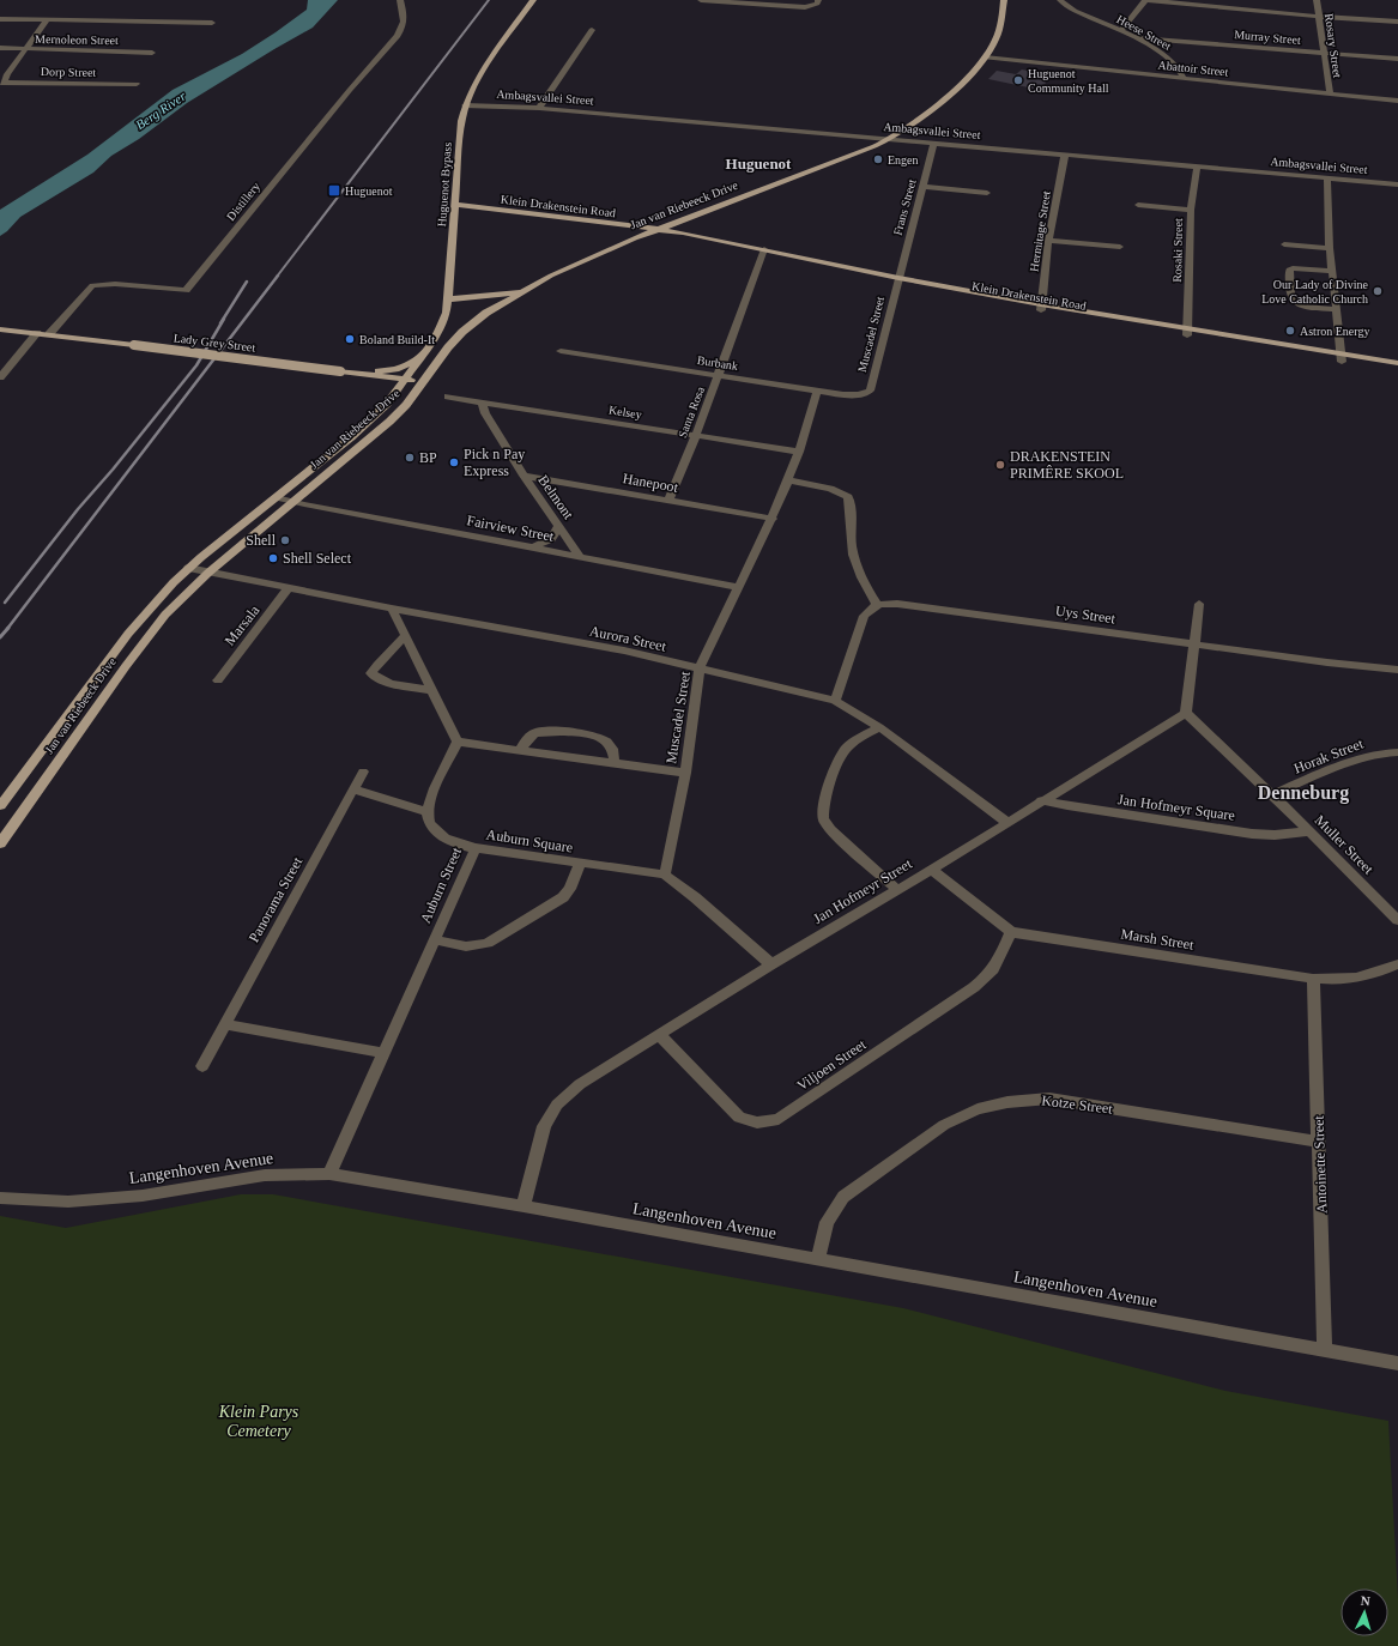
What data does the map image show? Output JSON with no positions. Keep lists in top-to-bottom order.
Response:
{
  "streets": {
    "main road": [
      "Huguenot Bypass",
      "Jan van Riebeeck Drive",
      "Klein Drakenstein Road",
      "Lady Grey Street"
    ],
    "street": [
      "Heese Street",
      "Murray Street",
      "Mernoleon Street",
      "Rosary Street",
      "Abattoir Street",
      "Dorp Street",
      "Ambagsvallei Street",
      "Distillery",
      "Frans Street",
      "Hermitage Street",
      "Rosaki Street",
      "Muscadel Street",
      "Burbank",
      "Kelsey",
      "Santa Rosa",
      "Hanepoot",
      "Belmont",
      "Fairview Street",
      "Uys Street",
      "Marsala",
      "Aurora Street",
      "Horak Street",
      "Jan Hofmeyr Square",
      "Auburn Square",
      "Muller Street",
      "Auburn Street",
      "Jan Hofmeyr Street",
      "Panorama Street",
      "Marsh Street",
      "Viljoen Street",
      "Kotze Street",
      "Antoinette Street",
      "Langenhoven Avenue"
    ]
  },
  "crossings": [
    ["Heese Street", "Murray Street"],
    ["Heese Street", "Abattoir Street"],
    ["Murray Street", "Rosary Street"],
    ["Rosary Street", "Abattoir Street"],
    ["Abattoir Street", "Jan van Riebeeck Drive"],
    ["Ambagsvallei Street", "Huguenot Bypass"],
    ["Ambagsvallei Street", "Jan van Riebeeck Drive"],
    ["Ambagsvallei Street", "Frans Street"],
    ["Ambagsvallei Street", "Hermitage Street"],
    ["Ambagsvallei Street", "Rosaki Street"],
    ["Huguenot Bypass", "Jan van Riebeeck Drive"],
    ["Huguenot Bypass", "Klein Drakenstein Road"],
    ["Huguenot Bypass", "Lady Grey Street"],
    ["Distillery", "Lady Grey Street"],
    ["Jan van Riebeeck Drive", "Klein Drakenstein Road"],
    ["Jan van Riebeeck Drive", "Lady Grey Street"],
    ["Jan van Riebeeck Drive", "Fairview Street"],
    ["Jan van Riebeeck Drive", "Aurora Street"],
    ["Klein Drakenstein Road", "Frans Street"],
    ["Klein Drakenstein Road", "Hermitage Street"],
    ["Klein Drakenstein Road", "Rosaki Street"],
    ["Klein Drakenstein Road", "Muscadel Street"],
    ["Klein Drakenstein Road", "Santa Rosa"],
    ["Frans Street", "Muscadel Street"],
    ["Muscadel Street", "Burbank"],
    ["Muscadel Street", "Kelsey"],
    ["Muscadel Street", "Hanepoot"],
    ["Muscadel Street", "Fairview Street"],
    ["Muscadel Street", "Aurora Street"],
    ["Muscadel Street", "Auburn Square"],
    ["Burbank", "Santa Rosa"],
    ["Kelsey", "Santa Rosa"],
    ["Kelsey", "Belmont"],
    ["Santa Rosa", "Hanepoot"],
    ["Hanepoot", "Belmont"],
    ["Belmont", "Fairview Street"],
    ["Marsala", "Aurora Street"],
    ["Aurora Street", "Jan Hofmeyr Street"],
    ["Horak Street", "Muller Street"],
    ["Jan Hofmeyr Square", "Muller Street"],
    ["Jan Hofmeyr Square", "Jan Hofmeyr Street"],
    ["Auburn Square", "Auburn Street"],
    ["Muller Street", "Jan Hofmeyr Street"],
    ["Auburn Street", "Langenhoven Avenue"],
    ["Jan Hofmeyr Street", "Marsh Street"],
    ["Jan Hofmeyr Street", "Viljoen Street"],
    ["Jan Hofmeyr Street", "Langenhoven Avenue"],
    ["Marsh Street", "Viljoen Street"],
    ["Marsh Street", "Antoinette Street"],
    ["Kotze Street", "Antoinette Street"],
    ["Kotze Street", "Langenhoven Avenue"],
    ["Antoinette Street", "Langenhoven Avenue"]
  ],
  "districts": ["Huguenot", "Denneburg"],
  "water": ["Berg River"],
  "parks": ["Klein Parys Cemetery"],
  "places": {
    "other": [
      "Huguenot Community Hall",
      "Engen",
      "Our Lady of Divine Love Catholic Church",
      "Astron Energy",
      "Boland Build-It",
      "BP",
      "Pick n Pay Express",
      "DRAKENSTEIN PRIMÊRE SKOOL",
      "Shell",
      "Shell Select"
    ],
    "transit": ["Huguenot"]
  },
  "north": "top"
}
